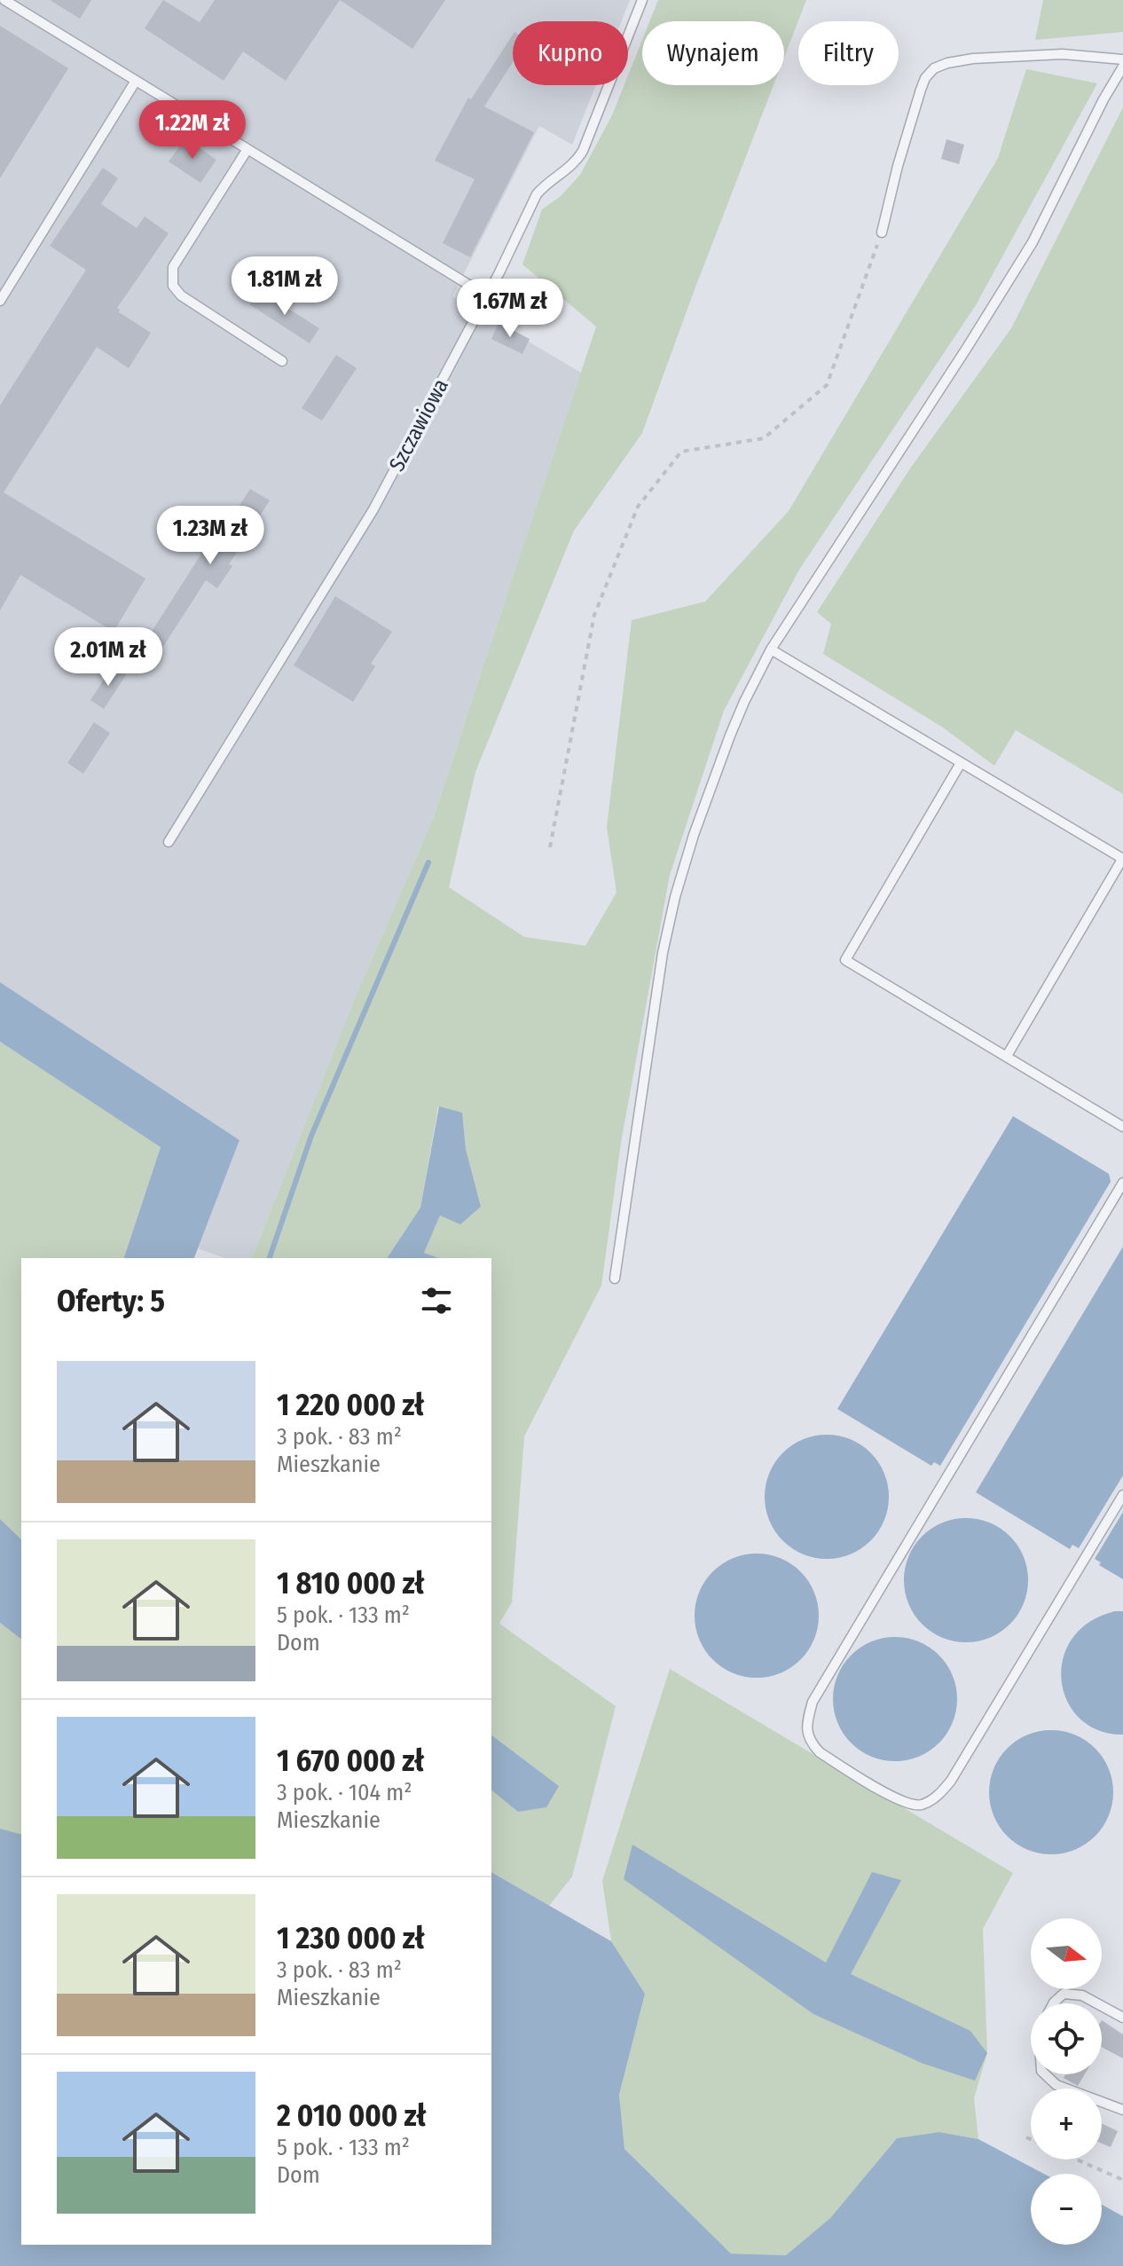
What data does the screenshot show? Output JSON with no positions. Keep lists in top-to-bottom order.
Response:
{
  "streets": {
    "lane": ["Szczawiowa"]
  },
  "north": "right",
  "page": {
    "chip": ["Kupno", "Wynajem", "Filtry"],
    "price": [
      "1.22M zł",
      "1.81M zł",
      "1.67M zł",
      "1.23M zł",
      "2.01M zł"
    ],
    "heading": "Oferty: 5",
    "list": [
      {
        "name": "1 220 000 zł",
        "note": "3 pok. · 83 m² · Mieszkanie"
      },
      {
        "name": "1 810 000 zł",
        "note": "5 pok. · 133 m² · Dom"
      },
      {
        "name": "1 670 000 zł",
        "note": "3 pok. · 104 m² · Mieszkanie"
      },
      {
        "name": "1 230 000 zł",
        "note": "3 pok. · 83 m² · Mieszkanie"
      },
      {
        "name": "2 010 000 zł",
        "note": "5 pok. · 133 m² · Dom"
      }
    ],
    "map_buttons": ["+", "−"]
  }
}
